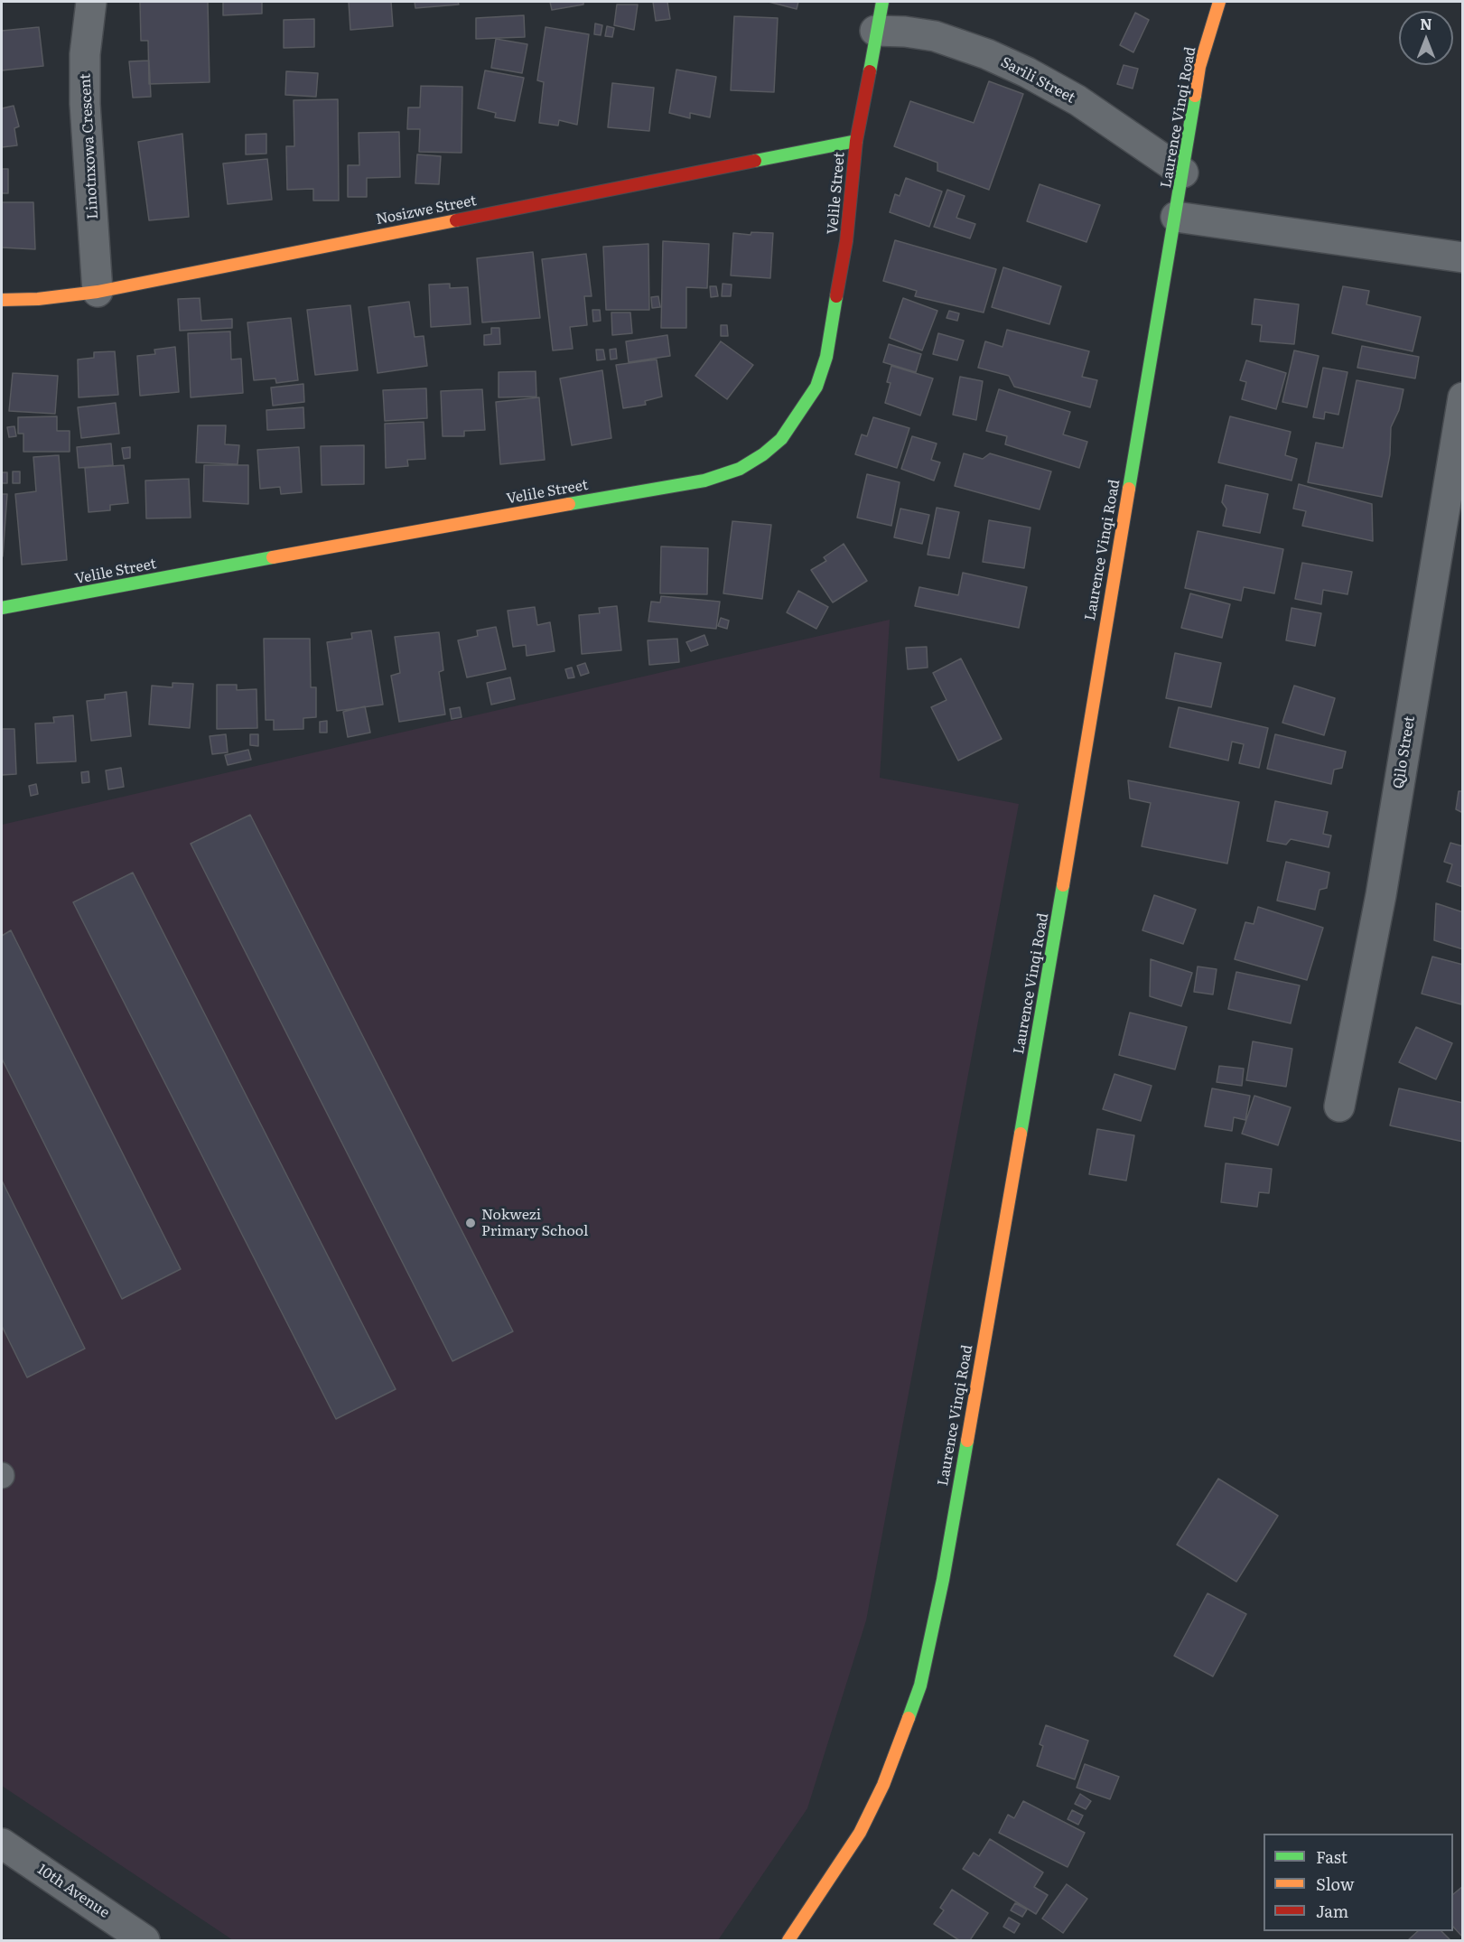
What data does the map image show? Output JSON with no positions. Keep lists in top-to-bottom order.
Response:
{
  "streets": {
    "street": [
      "Sarili Street",
      "Laurence Vinqi Road",
      "Linotnxowa Crescent",
      "Velile Street",
      "Nosizwe Street",
      "Qilo Street",
      "10th Avenue"
    ]
  },
  "crossings": [
    ["Sarili Street", "Laurence Vinqi Road"],
    ["Linotnxowa Crescent", "Nosizwe Street"],
    ["Velile Street", "Nosizwe Street"]
  ],
  "places": ["Nokwezi Primary School"],
  "legend": ["Fast", "Slow", "Jam"],
  "north": "top"
}
